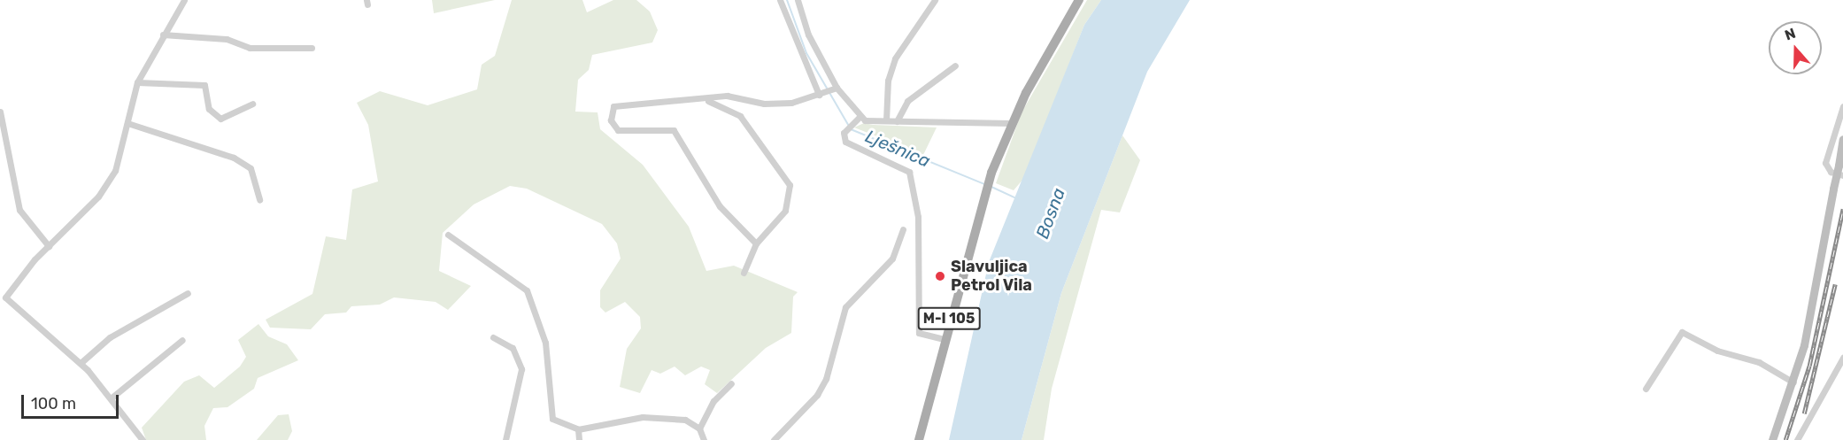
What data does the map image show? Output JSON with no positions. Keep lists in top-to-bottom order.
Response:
{
  "streets": {
    "main road": ["M-I 105"]
  },
  "water": ["Lješnica", "Bosna"],
  "places": ["Slavuljica Petrol Vila"],
  "scale_bar": "100 m",
  "north": "top"
}
